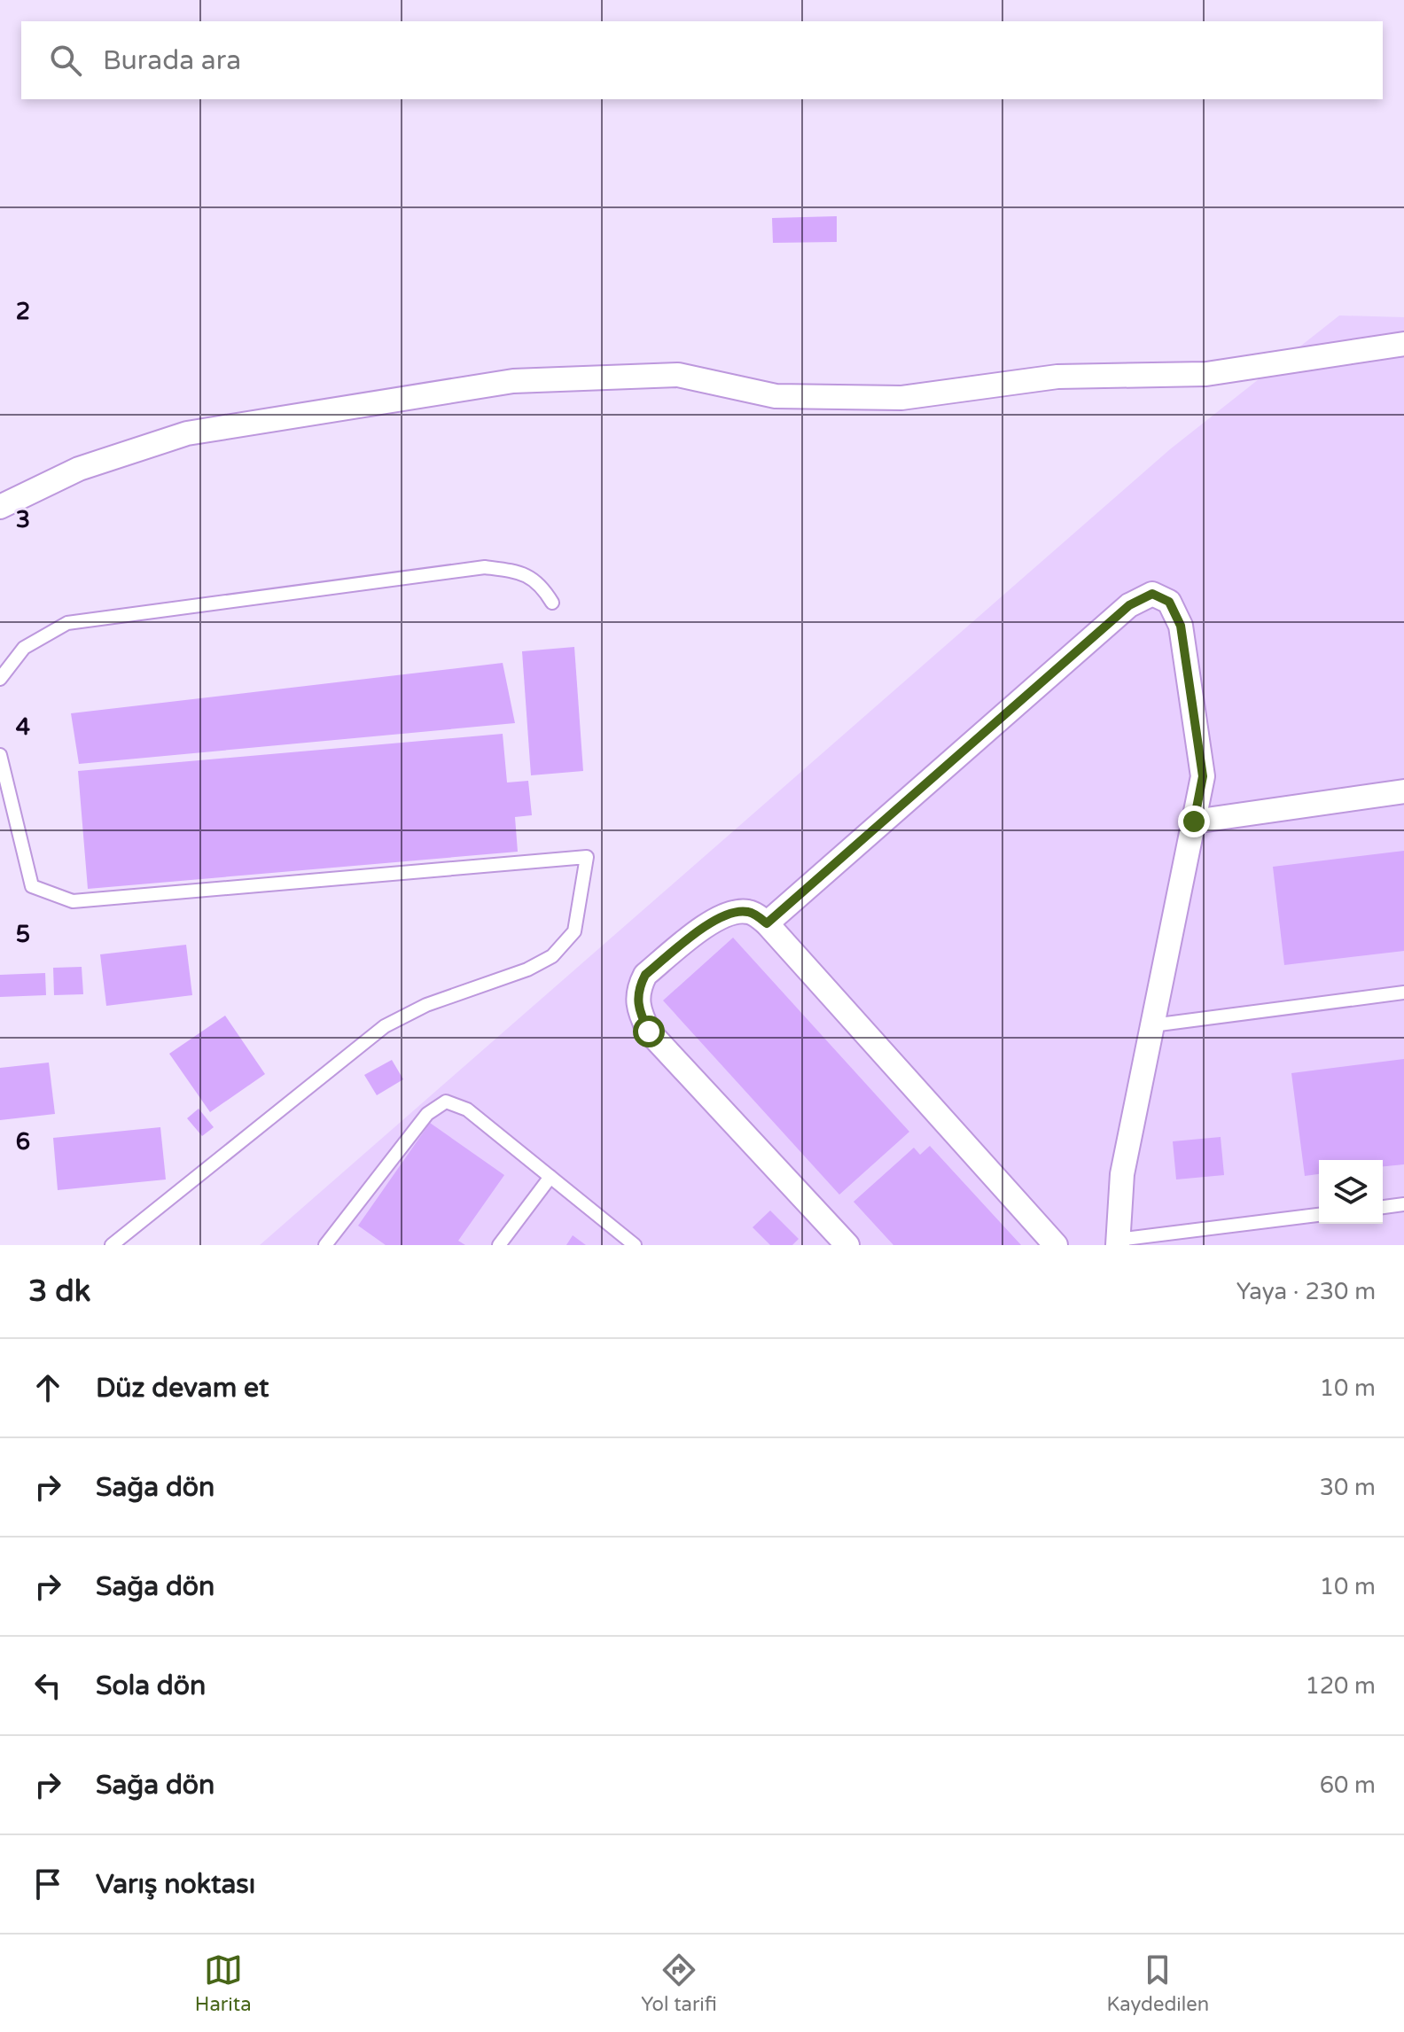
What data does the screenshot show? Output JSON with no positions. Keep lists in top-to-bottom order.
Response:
{
  "page": {
    "search": "Burada ara",
    "heading": ["3 dk", "Yaya · 230 m"],
    "list": [
      ["Düz devam et", "10 m"],
      ["Sağa dön", "30 m"],
      ["Sağa dön", "10 m"],
      ["Sola dön", "120 m"],
      ["Sağa dön", "60 m"],
      "Varış noktası"
    ],
    "nav": ["Harita", "Yol tarifi", "Kaydedilen"]
  },
  "grid": {
    "rows": [
      "2",
      "3",
      "4",
      "5",
      "6"
    ]
  }
}
